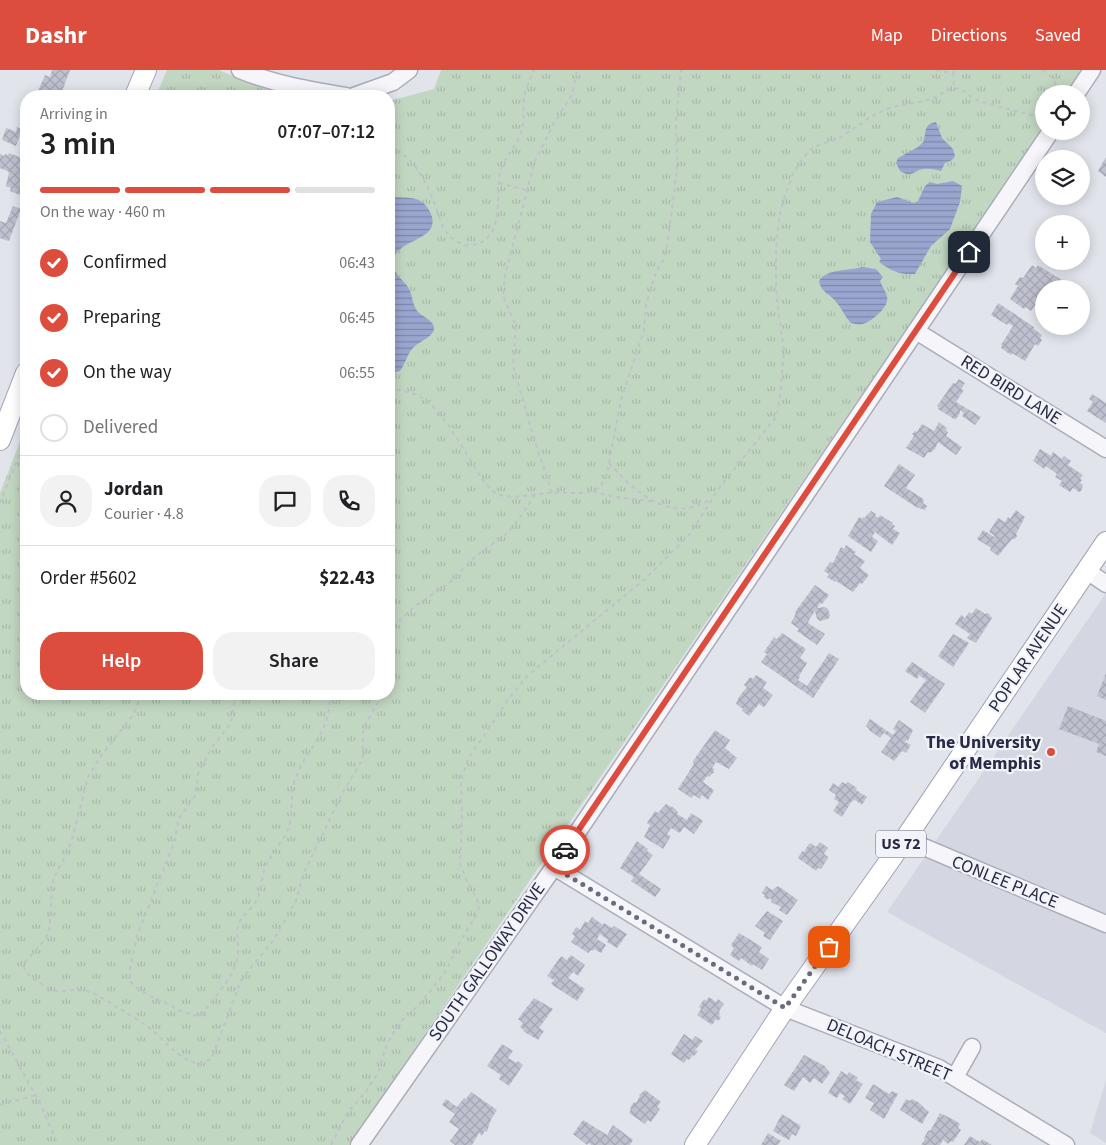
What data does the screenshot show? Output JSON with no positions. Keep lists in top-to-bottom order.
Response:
{
  "streets": {
    "main road": ["POPLAR AVENUE", "US 72"],
    "street": [
      "RED BIRD LANE",
      "CONLEE PLACE",
      "SOUTH GALLOWAY DRIVE",
      "DELOACH STREET"
    ]
  },
  "crossings": [
    ["RED BIRD LANE", "SOUTH GALLOWAY DRIVE"],
    ["POPLAR AVENUE", "CONLEE PLACE"],
    ["POPLAR AVENUE", "DELOACH STREET"],
    ["SOUTH GALLOWAY DRIVE", "DELOACH STREET"]
  ],
  "places": ["The University of Memphis"],
  "page": {
    "header": "Dashr",
    "nav": ["Map", "Directions", "Saved"],
    "map_buttons": ["+", "−"],
    "heading": ["3 min", "Arriving in", "07:07–07:12"],
    "panel": [
      "Jordan",
      "Courier · 4.8",
      "Order #5602",
      "$22.43"
    ],
    "bar": "On the way · 460 m",
    "list": [
      ["Confirmed", "06:43"],
      ["Preparing", "06:45"],
      ["On the way", "06:55"],
      "Delivered"
    ],
    "buttons": ["Help", "Share"]
  }
}
